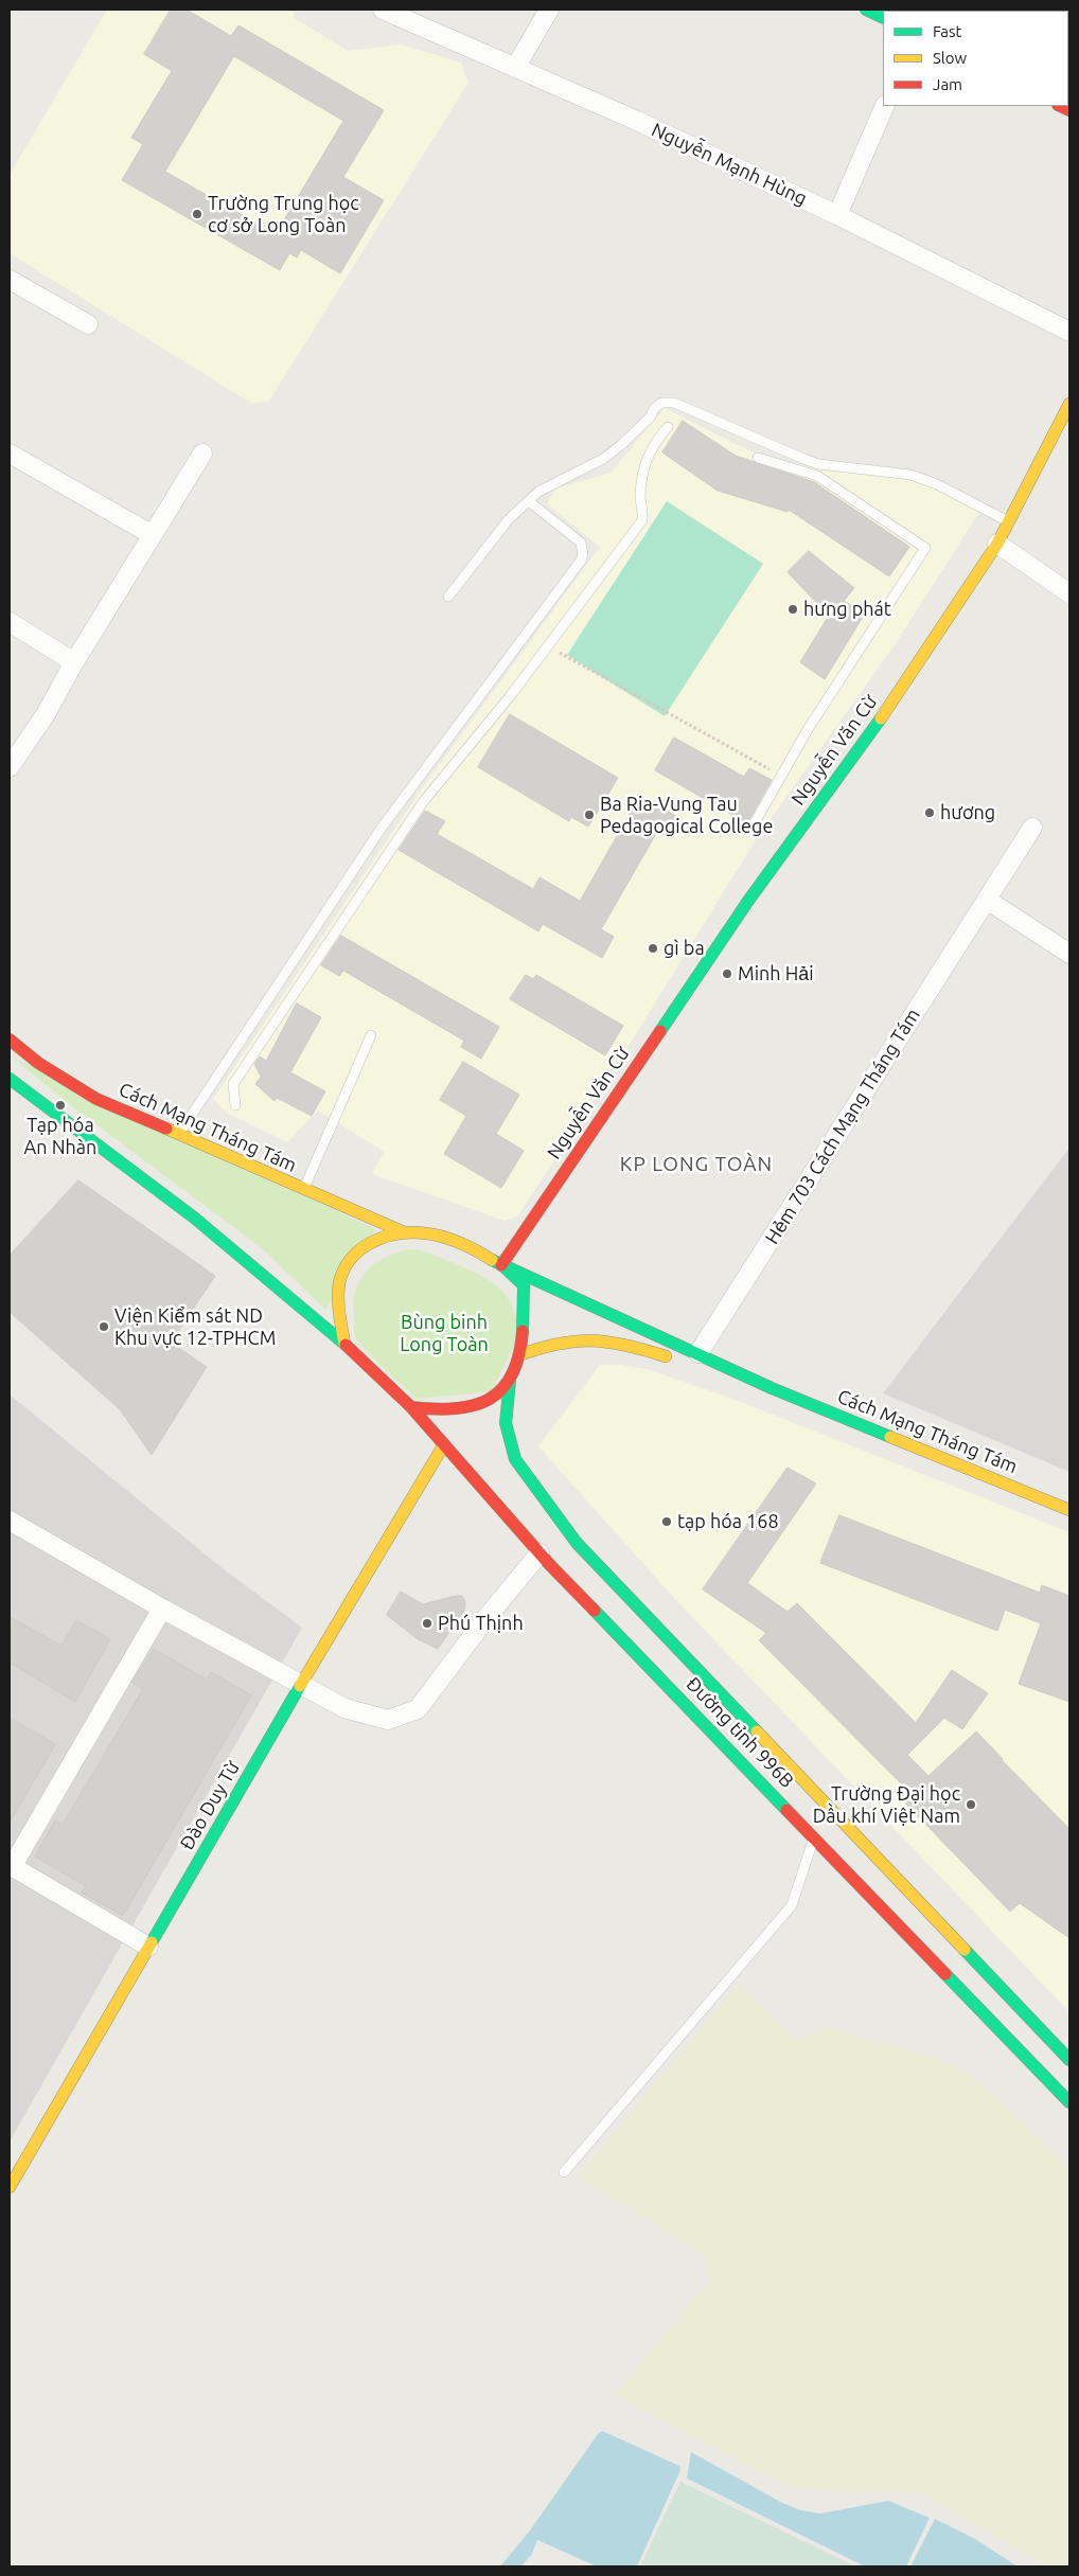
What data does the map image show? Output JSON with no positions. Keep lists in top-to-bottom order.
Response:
{
  "streets": {
    "main road": [
      "Nguyễn Văn Cừ",
      "Cách Mạng Tháng Tám",
      "Đường tỉnh 996B",
      "Đào Duy Từ"
    ],
    "street": ["Nguyễn Mạnh Hùng", "Hẻm 703 Cách Mạng Tháng Tám"]
  },
  "crossings": [
    ["Nguyễn Văn Cừ", "Cách Mạng Tháng Tám"],
    ["Nguyễn Văn Cừ", "Đường tỉnh 996B"],
    ["Hẻm 703 Cách Mạng Tháng Tám", "Cách Mạng Tháng Tám"],
    ["Cách Mạng Tháng Tám", "Đường tỉnh 996B"],
    ["Đường tỉnh 996B", "Đào Duy Từ"]
  ],
  "districts": ["KP LONG TOÀN"],
  "parks": ["Bùng binh Long Toàn"],
  "places": [
    "Trường Trung học cơ sở Long Toàn",
    "hưng phát",
    "hương",
    "Ba Ria-Vung Tau Pedagogical College",
    "gì ba",
    "Minh Hải",
    "Tạp hóa An Nhàn",
    "Viện Kiểm sát ND Khu vực 12-TPHCM",
    "tạp hóa 168",
    "Phú Thịnh",
    "Trường Đại học Dầu khí Việt Nam"
  ],
  "legend": ["Fast", "Slow", "Jam"]
}
